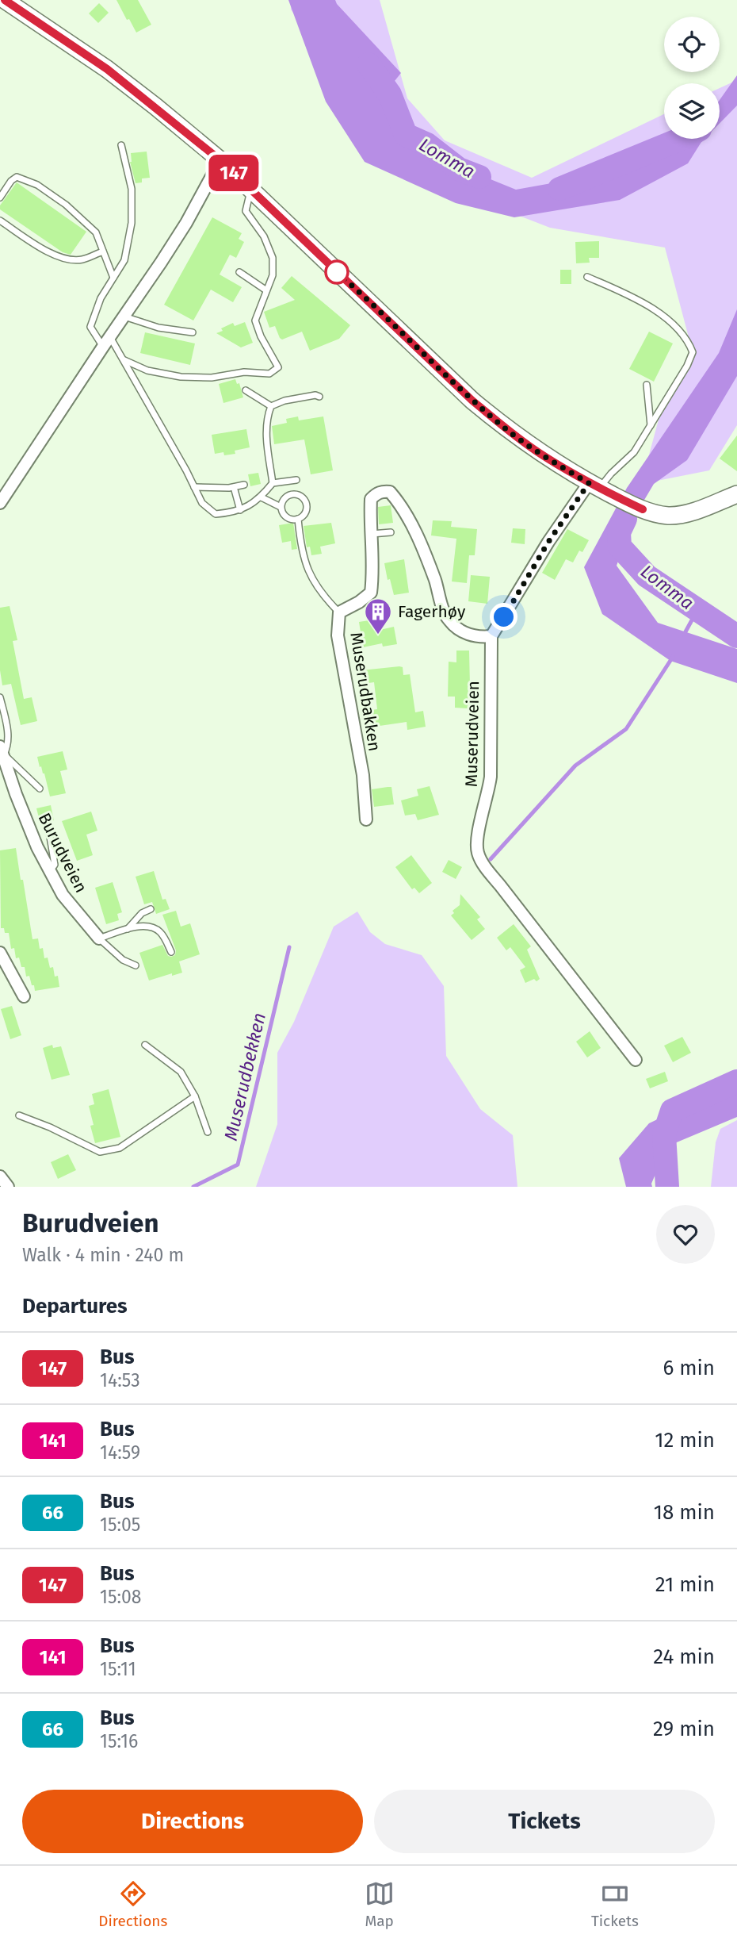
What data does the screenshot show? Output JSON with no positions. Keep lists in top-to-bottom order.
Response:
{
  "streets": {
    "street": ["Muserudbakken", "Muserudveien", "Burudveien"]
  },
  "crossings": [
    ["Muserudbakken", "Muserudveien"]
  ],
  "water": ["Lomma", "Muserudbekken"],
  "places": {
    "building": ["Fagerhøy"]
  },
  "lines": ["bus line 147"],
  "page": {
    "on_map": "147",
    "heading": [
      ["Burudveien", "Walk · 4 min · 240 m"],
      "Departures"
    ],
    "list": [
      {
        "mark": "147",
        "name": "Bus",
        "note": "14:53",
        "value": "6 min"
      },
      {
        "mark": "141",
        "name": "Bus",
        "note": "14:59",
        "value": "12 min"
      },
      {
        "mark": "66",
        "name": "Bus",
        "note": "15:05",
        "value": "18 min"
      },
      {
        "mark": "147",
        "name": "Bus",
        "note": "15:08",
        "value": "21 min"
      },
      {
        "mark": "141",
        "name": "Bus",
        "note": "15:11",
        "value": "24 min"
      },
      {
        "mark": "66",
        "name": "Bus",
        "note": "15:16",
        "value": "29 min"
      }
    ],
    "buttons": ["Directions", "Tickets"],
    "tabs": ["Directions", "Map", "Tickets"]
  }
}
